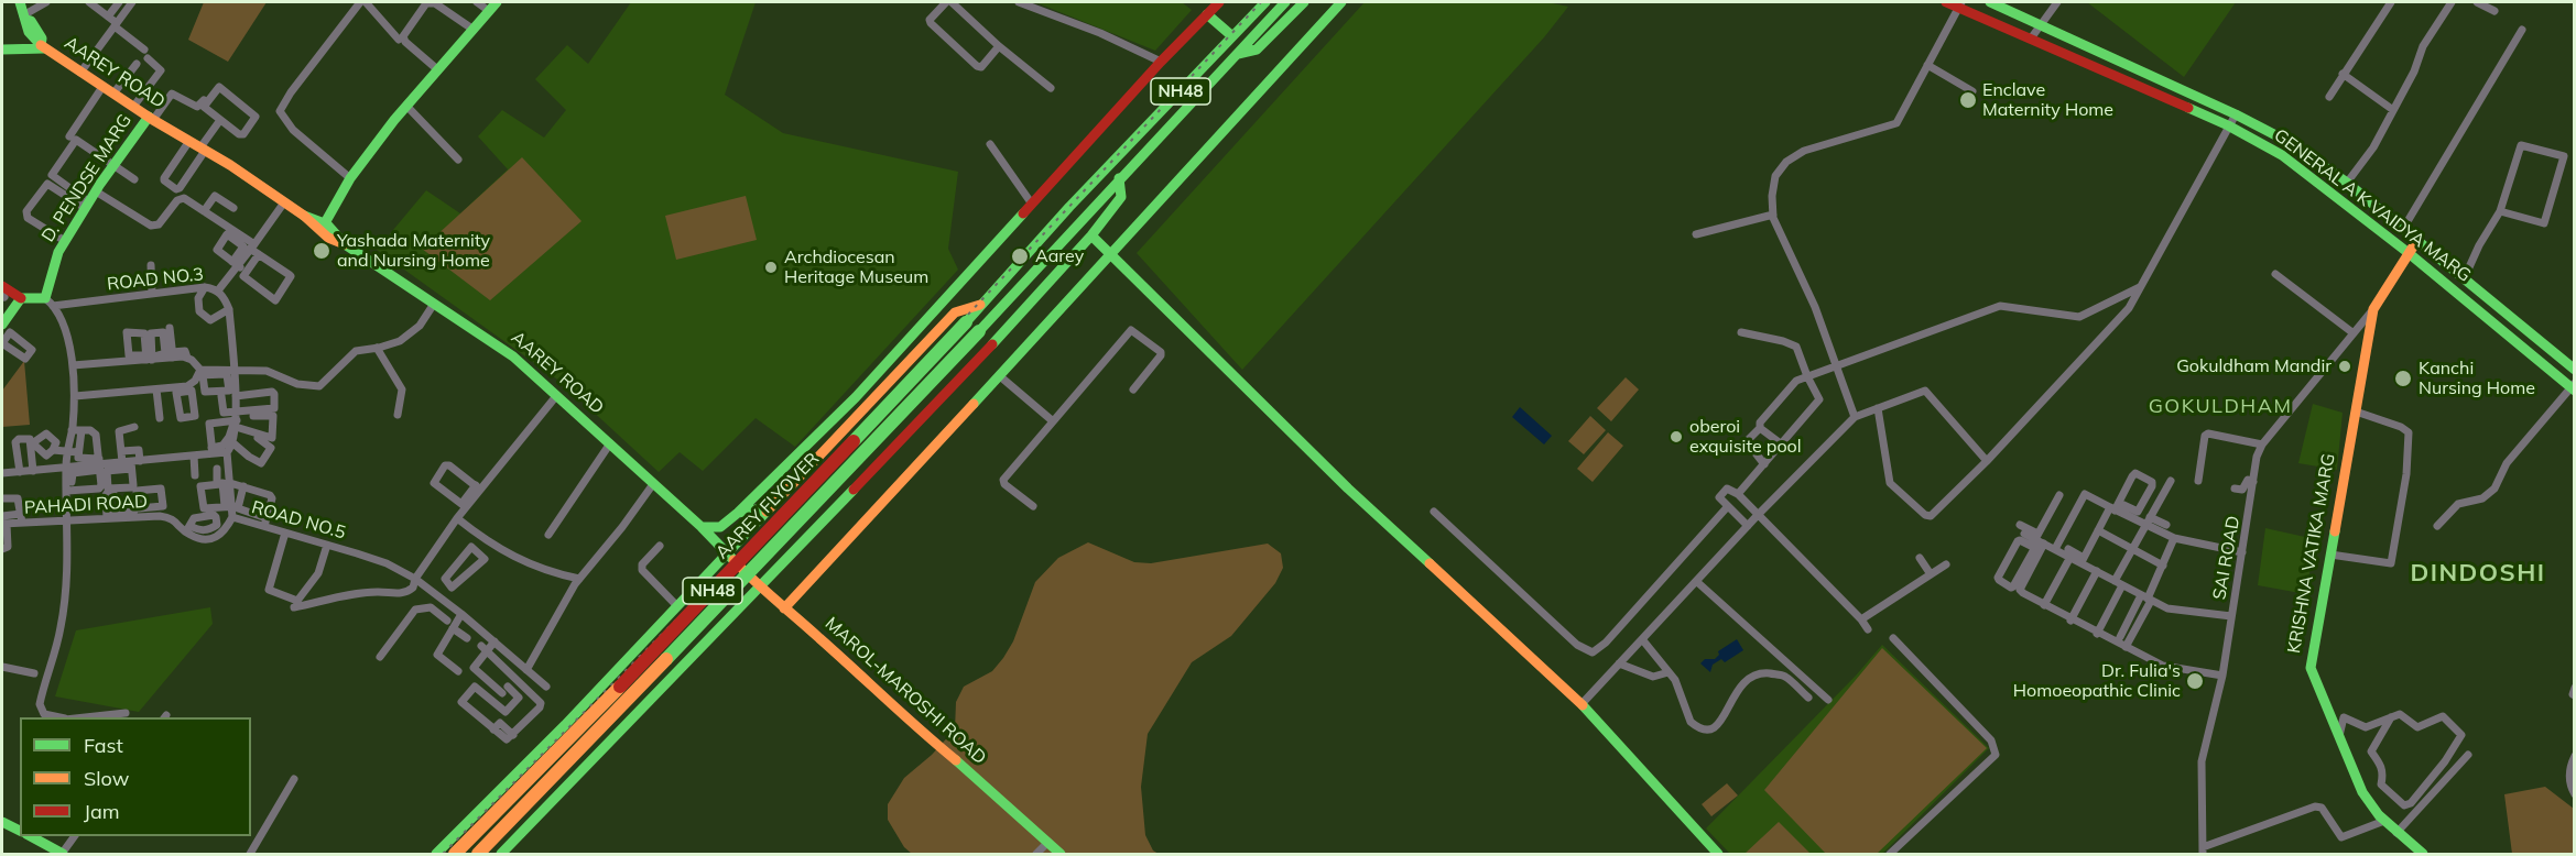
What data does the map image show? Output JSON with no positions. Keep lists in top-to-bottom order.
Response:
{
  "streets": {
    "main road": [
      "AAREY ROAD",
      "NH48",
      "D. PENDSE MARG",
      "GENERAL A K VAIDYA MARG",
      "AAREY FLYOVER",
      "KRISHNA VATIKA MARG",
      "MAROL-MAROSHI ROAD"
    ],
    "street": [
      "ROAD NO.3",
      "PAHADI ROAD",
      "ROAD NO.5",
      "SAI ROAD"
    ]
  },
  "crossings": [
    ["AAREY ROAD", "D. PENDSE MARG"],
    ["AAREY ROAD", "MAROL-MAROSHI ROAD"],
    ["NH48", "AAREY FLYOVER"],
    ["D. PENDSE MARG", "ROAD NO.3"],
    ["GENERAL A K VAIDYA MARG", "KRISHNA VATIKA MARG"],
    ["PAHADI ROAD", "ROAD NO.5"],
    ["KRISHNA VATIKA MARG", "SAI ROAD"]
  ],
  "districts": ["GOKULDHAM", "DINDOSHI"],
  "places": [
    "Enclave Maternity Home",
    "Yashada Maternity and Nursing Home",
    "Aarey",
    "Archdiocesan Heritage Museum",
    "Gokuldham Mandir",
    "Kanchi Nursing Home",
    "oberoi exquisite pool",
    "Dr. Fulia's Homoeopathic Clinic"
  ],
  "legend": ["Fast", "Slow", "Jam"]
}
